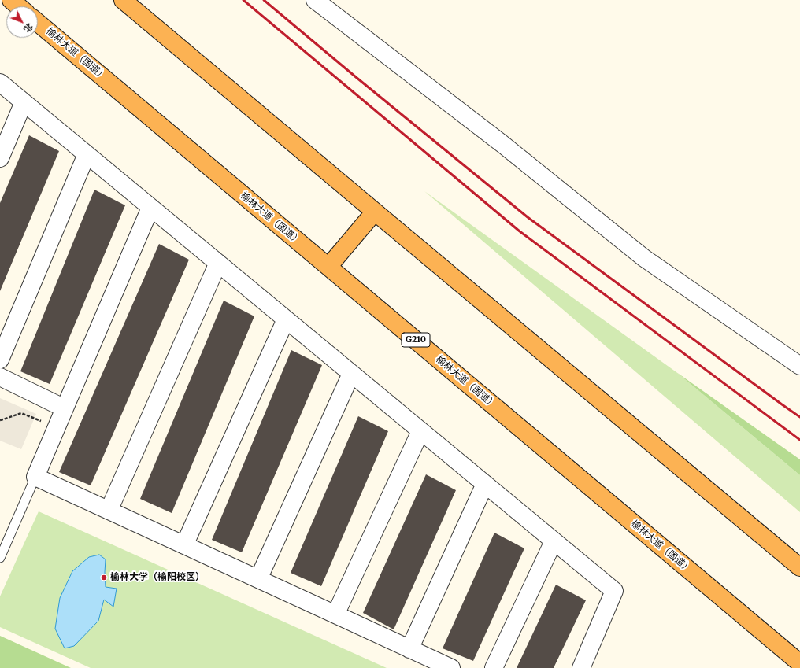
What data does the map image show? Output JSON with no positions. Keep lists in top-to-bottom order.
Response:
{
  "streets": {
    "highway": ["榆林大道（国道）", "G210"]
  },
  "places": ["榆林大学（榆阳校区）"],
  "north": "bottom right"
}
